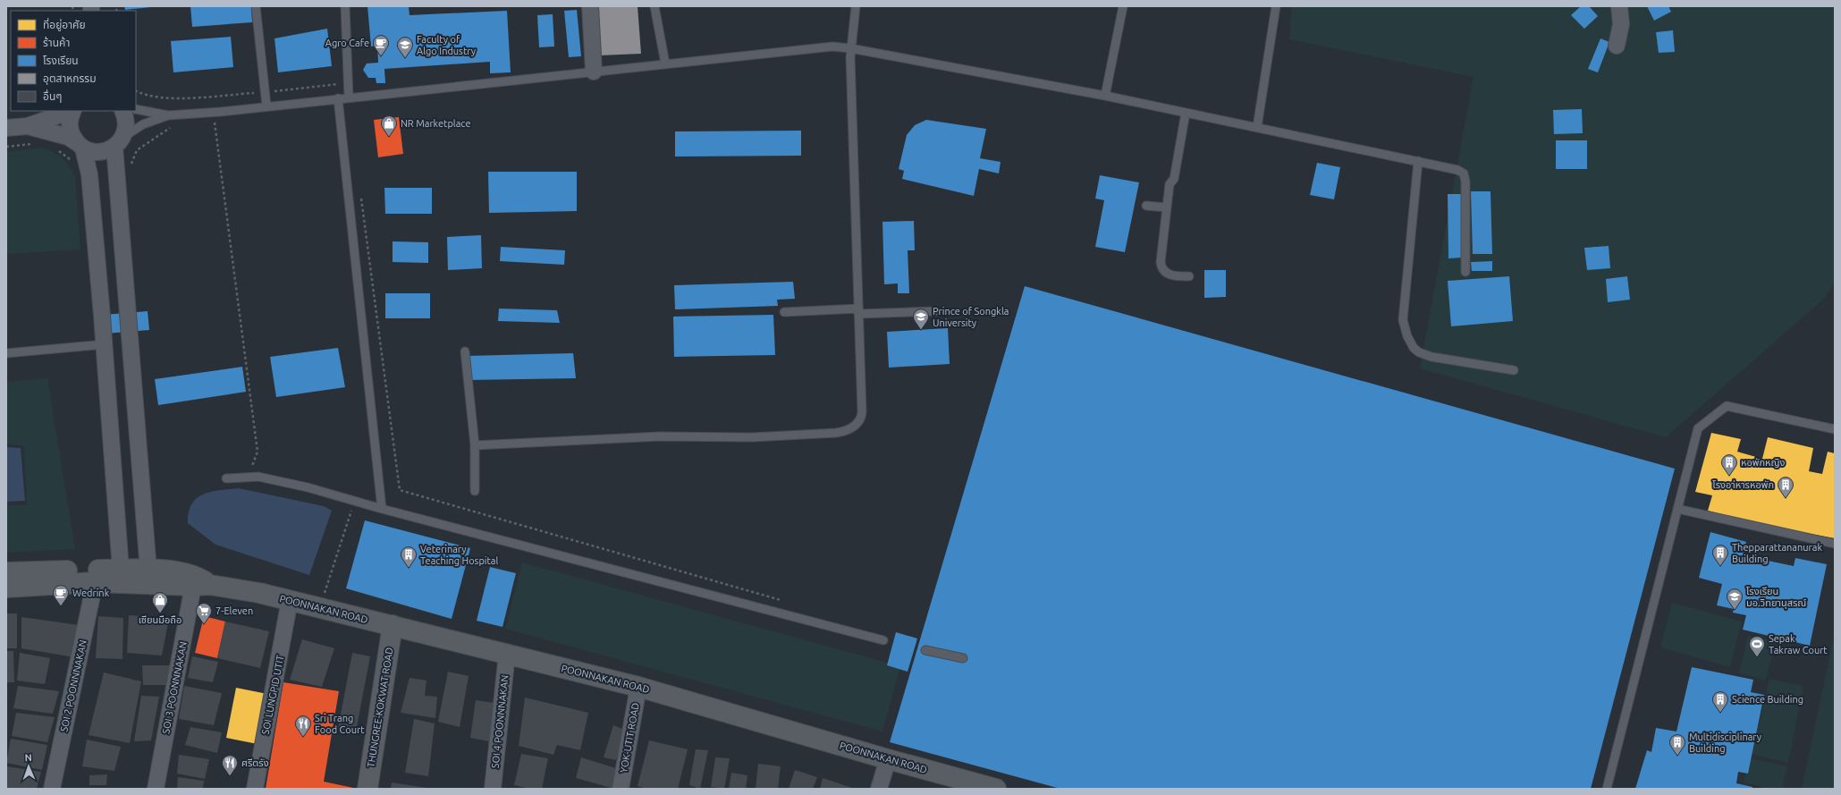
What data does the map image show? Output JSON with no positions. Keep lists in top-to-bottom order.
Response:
{
  "streets": {
    "street": [
      "POONNAKAN ROAD",
      "SOI 2 POONNNAKAN",
      "SOI 3 POONNNAKAN",
      "SOI LUNGPID UTIT",
      "THUNGREE-KOKWAT ROAD",
      "SOI 4 POONNNAKAN",
      "YOK-UTIT ROAD"
    ]
  },
  "crossings": [
    ["POONNAKAN ROAD", "SOI 2 POONNNAKAN"],
    ["POONNAKAN ROAD", "SOI 3 POONNNAKAN"],
    ["POONNAKAN ROAD", "SOI LUNGPID UTIT"],
    ["POONNAKAN ROAD", "THUNGREE-KOKWAT ROAD"],
    ["POONNAKAN ROAD", "SOI 4 POONNNAKAN"],
    ["POONNAKAN ROAD", "YOK-UTIT ROAD"]
  ],
  "places": {
    "cafe": ["Agro Cafe", "Wedrink"],
    "school or university": ["Faculty of Algo Industry", "Prince of Songkla University", "โรงเรียน มอ.วิทยานุสรณ์"],
    "shop": ["NR Marketplace", "เซียนมือถือ"],
    "building": [
      "หอพักหญิง",
      "โรงอา่หารหอพัก",
      "Thepparattananurak Building",
      "Veterinary Teaching Hospital",
      "Science Building",
      "Multidisciplinary Building"
    ],
    "supermarket": ["7-Eleven"],
    "sports": ["Sepak Takraw Court"],
    "restaurant": ["Sri Trang Food Court", "ศรีตรัง"]
  },
  "legend": [
    "ที่อยู่อาศัย",
    "ร้านค้า",
    "โรงเรียน",
    "อุตสาหกรรม",
    "อื่นๆ"
  ],
  "north": "top"
}
